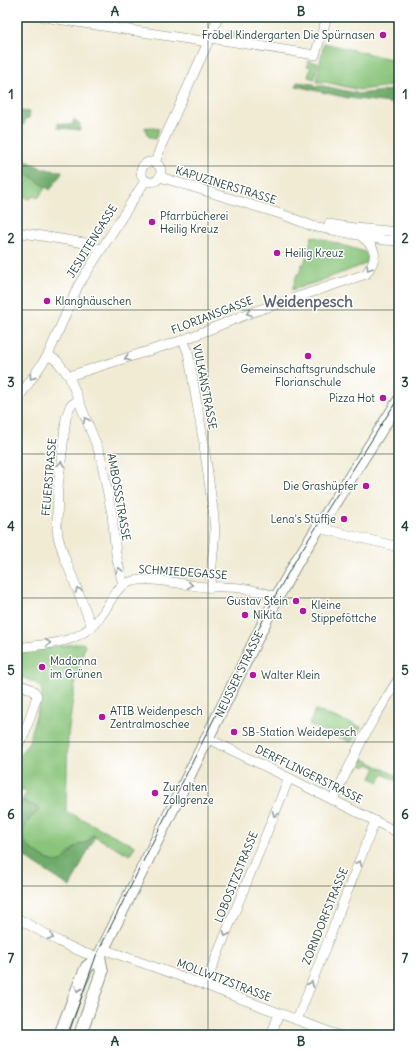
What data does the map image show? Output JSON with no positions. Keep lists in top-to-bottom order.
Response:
{
  "streets": {
    "main road": ["NEUSSER STRASSE"],
    "street": [
      "KAPUZINERSTRASSE",
      "JESUITENGASSE",
      "FLORIANSGASSE",
      "VULKANSTRASSE",
      "FEUERSTRASSE",
      "AMBOSSSTRASSE",
      "SCHMIEDEGASSE",
      "DERFFLINGERSTRASSE",
      "LOBOSITZSTRASSE",
      "ZORNDORFSTRASSE",
      "MOLLWITZSTRASSE"
    ]
  },
  "crossings": [
    ["KAPUZINERSTRASSE", "JESUITENGASSE"],
    ["KAPUZINERSTRASSE", "FLORIANSGASSE"],
    ["JESUITENGASSE", "AMBOSSSTRASSE"],
    ["FLORIANSGASSE", "VULKANSTRASSE"],
    ["FLORIANSGASSE", "AMBOSSSTRASSE"],
    ["VULKANSTRASSE", "SCHMIEDEGASSE"],
    ["FEUERSTRASSE", "AMBOSSSTRASSE"],
    ["AMBOSSSTRASSE", "SCHMIEDEGASSE"],
    ["SCHMIEDEGASSE", "NEUSSER STRASSE"],
    ["NEUSSER STRASSE", "DERFFLINGERSTRASSE"],
    ["NEUSSER STRASSE", "MOLLWITZSTRASSE"],
    ["DERFFLINGERSTRASSE", "LOBOSITZSTRASSE"],
    ["DERFFLINGERSTRASSE", "ZORNDORFSTRASSE"],
    ["LOBOSITZSTRASSE", "MOLLWITZSTRASSE"],
    ["ZORNDORFSTRASSE", "MOLLWITZSTRASSE"]
  ],
  "one_way": [
    "FLORIANSGASSE",
    "FEUERSTRASSE",
    "AMBOSSSTRASSE",
    "SCHMIEDEGASSE",
    "LOBOSITZSTRASSE",
    "ZORNDORFSTRASSE"
  ],
  "districts": ["Weidenpesch"],
  "places": [
    "Fröbel Kindergarten Die Spürnasen",
    "Pfarrbücherei Heilig Kreuz",
    "Heilig Kreuz",
    "Klanghäuschen",
    "Gemeinschaftsgrundschule Florianschule",
    "Pizza Hot",
    "Die Grashüpfer",
    "Lena's Stüffje",
    "Gustav Stein",
    "Kleine Stippeföttche",
    "NiKita",
    "Madonna im Grünen",
    "Walter Klein",
    "ATIB Weidenpesch Zentralmoschee",
    "SB-Station Weidepesch",
    "Zur alten Zollgrenze"
  ],
  "grid": {
    "columns": ["A", "B"],
    "rows": [
      "1",
      "2",
      "3",
      "4",
      "5",
      "6",
      "7"
    ]
  }
}
